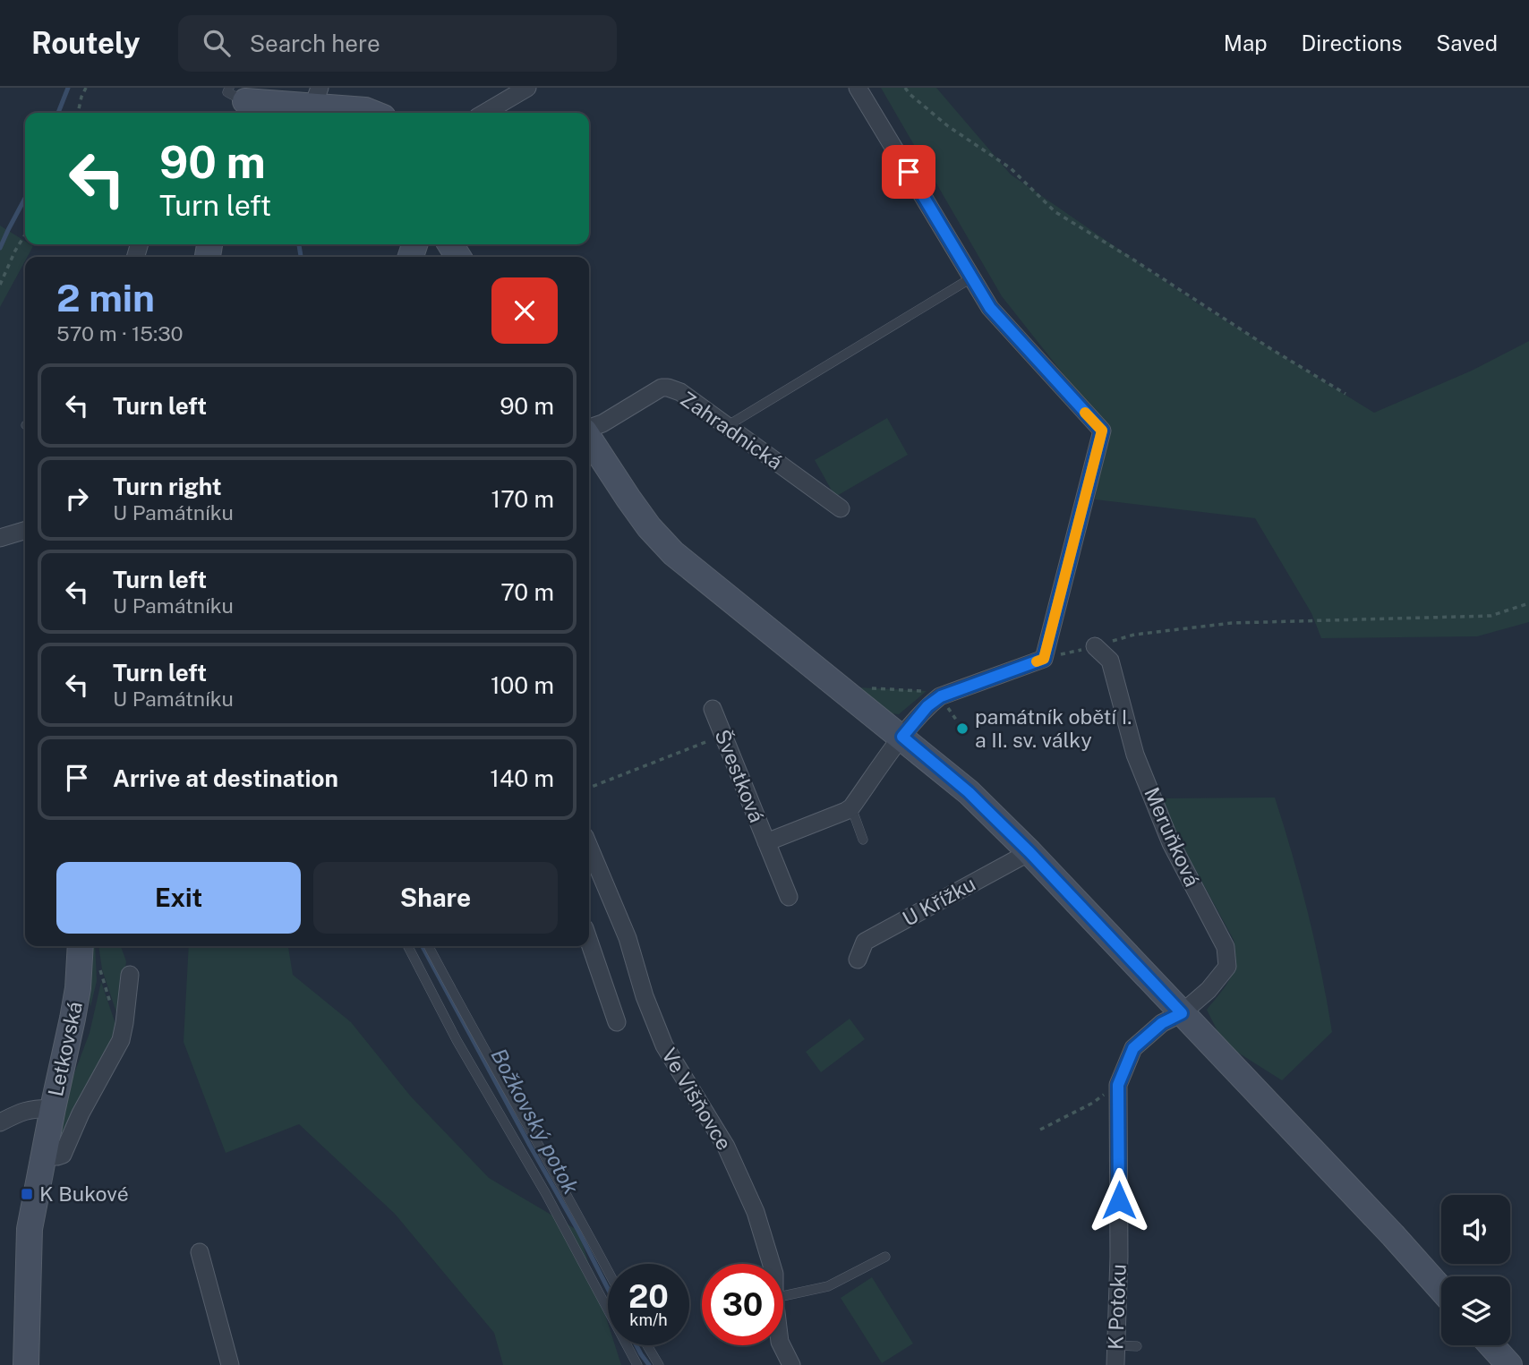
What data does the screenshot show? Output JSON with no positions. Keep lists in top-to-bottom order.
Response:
{
  "streets": {
    "street": [
      "Zahradnická",
      "Švestková",
      "Meruňková",
      "U Křížku",
      "Letkovská",
      "Ve Višňovce",
      "K Potoku"
    ]
  },
  "crossings": [
    ["Meruňková", "K Potoku"]
  ],
  "water": ["Božkovský potok"],
  "places": {
    "other": ["památník obětí I. a II. sv. války"],
    "transit": ["K Bukové"]
  },
  "page": {
    "header": "Routely",
    "search": "Search here",
    "nav": ["Map", "Directions", "Saved"],
    "turn": ["90 m", "Turn left"],
    "heading": ["2 min", "570 m · 15:30"],
    "list": [
      {
        "name": "Turn left",
        "value": "90 m"
      },
      {
        "name": "Turn right",
        "note": "U Památníku",
        "value": "170 m"
      },
      {
        "name": "Turn left",
        "note": "U Památníku",
        "value": "70 m"
      },
      {
        "name": "Turn left",
        "note": "U Památníku",
        "value": "100 m"
      },
      {
        "name": "Arrive at destination",
        "value": "140 m"
      }
    ],
    "buttons": ["Exit", "Share"],
    "speed": "20 km/h",
    "limit": "30"
  }
}
